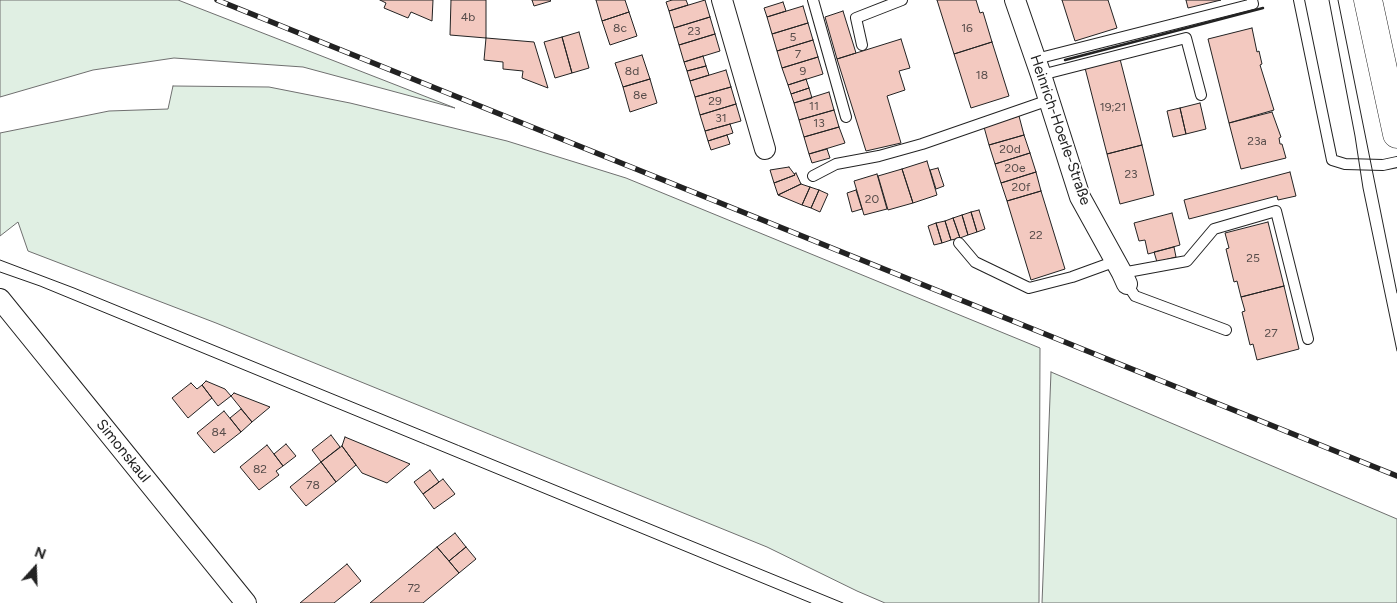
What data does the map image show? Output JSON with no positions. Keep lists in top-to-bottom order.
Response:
{
  "streets": {
    "street": ["Heinrich-Hoerle-Straße", "Simonskaul"]
  },
  "house_numbers": [
    "4b",
    "8c",
    "16",
    "23",
    "5",
    "7",
    "8d",
    "9",
    "18",
    "8e",
    "29",
    "11",
    "19;21",
    "31",
    "13",
    "23a",
    "20d",
    "20e",
    "23",
    "20f",
    "20",
    "22",
    "25",
    "27",
    "84",
    "82",
    "78",
    "72"
  ],
  "north": "top"
}
